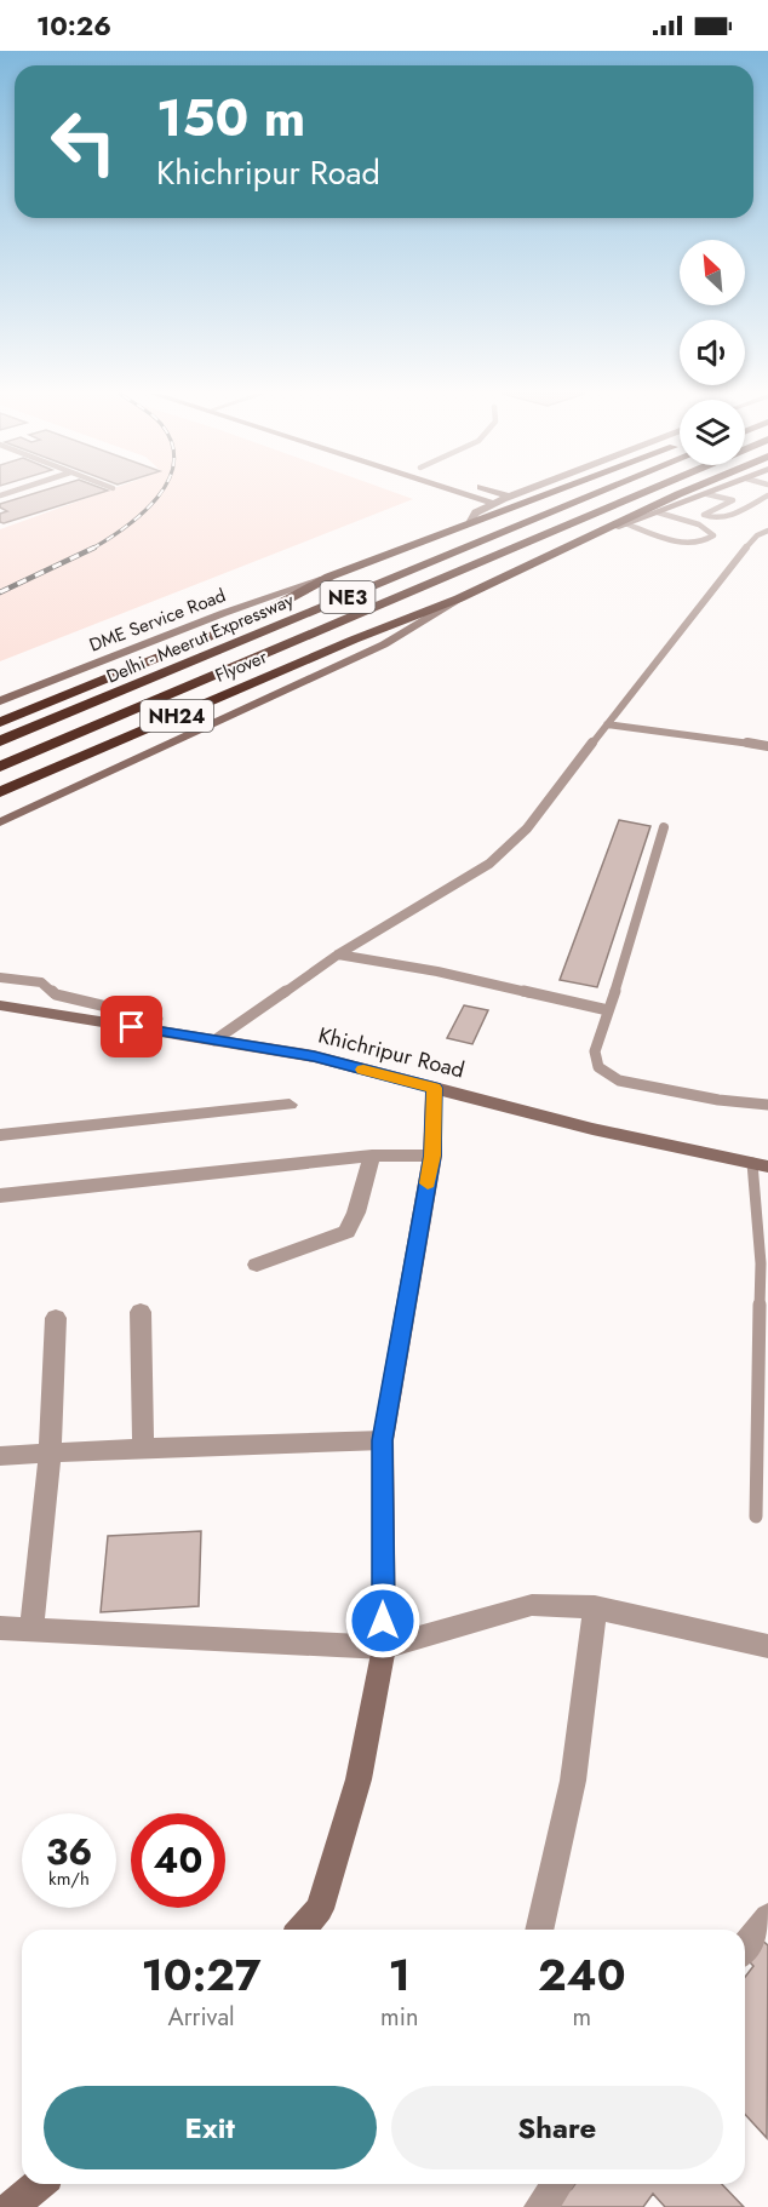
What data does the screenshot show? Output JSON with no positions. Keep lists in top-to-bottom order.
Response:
{
  "streets": {
    "highway": [
      "NE3",
      "Delhi - Meerut Expressway",
      "Flyover",
      "NH24"
    ],
    "street": ["DME Service Road", "Khichripur Road"]
  },
  "crossings": [
    ["DME Service Road", "Flyover"]
  ],
  "north": "top left",
  "page": {
    "status": "10:26",
    "turn": ["150 m", "Khichripur Road"],
    "speed": "36 km/h",
    "limit": "40",
    "eta": [
      "10:27",
      "Arrival",
      "1",
      "min",
      "240",
      "m"
    ],
    "buttons": ["Exit", "Share"]
  }
}
